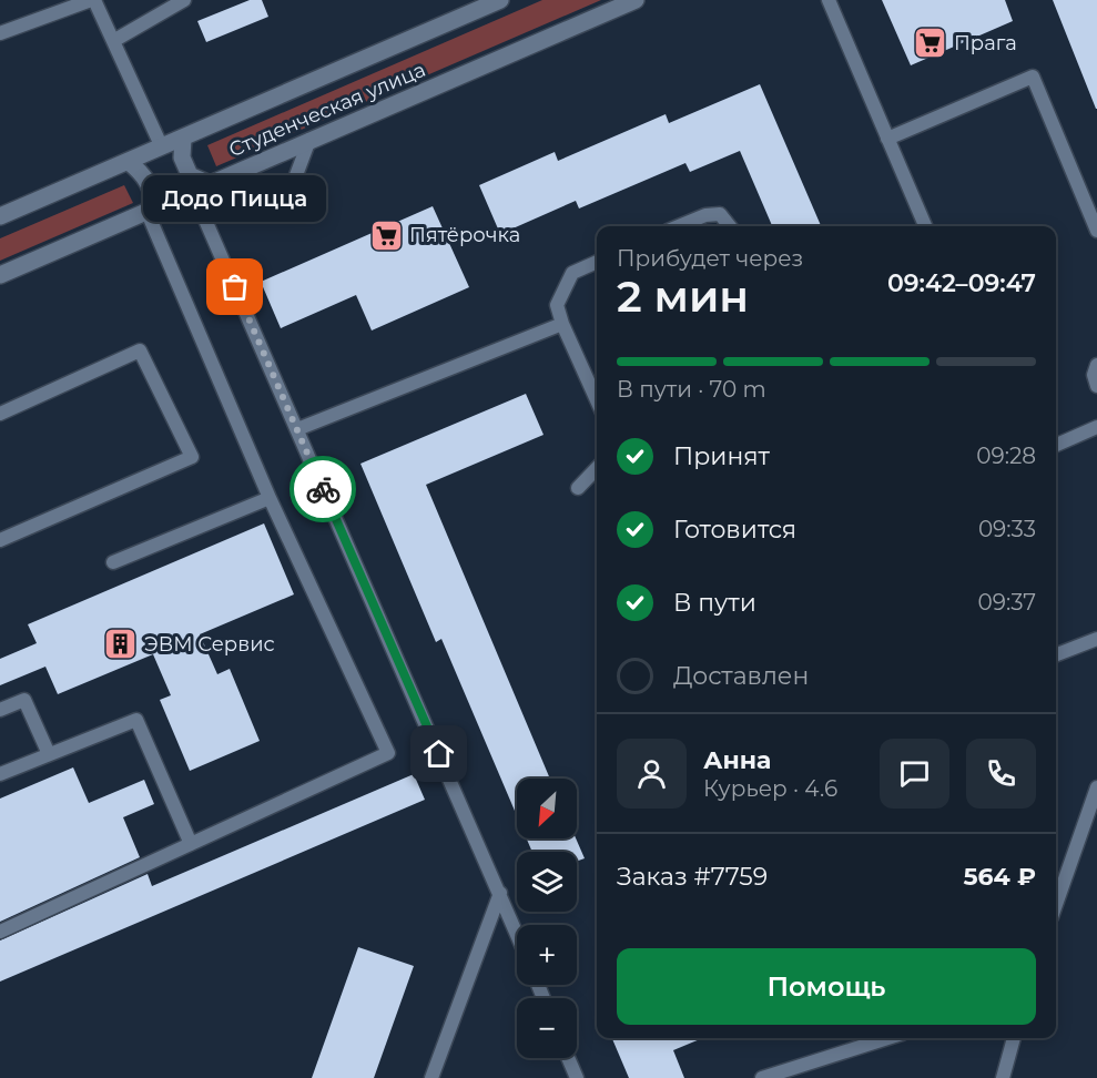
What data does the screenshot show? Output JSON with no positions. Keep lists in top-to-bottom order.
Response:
{
  "streets": {
    "main road": ["Студенческая улица"]
  },
  "places": {
    "supermarket": ["Прага", "Пятёрочка"],
    "other": ["Додо Пицца"],
    "building": ["ЭВМ Сервис"]
  },
  "north": "bottom left",
  "page": {
    "bubble": "Додо Пицца",
    "heading": ["2 мин", "Прибудет через", "09:42–09:47"],
    "panel": [
      "Анна",
      "Курьер · 4.6",
      "Заказ #7759",
      "564 ₽"
    ],
    "bar": "В пути · 70 m",
    "list": [
      ["Принят", "09:28"],
      ["Готовится", "09:33"],
      ["В пути", "09:37"],
      "Доставлен"
    ],
    "map_buttons": ["+", "−"],
    "buttons": "Помощь"
  }
}
